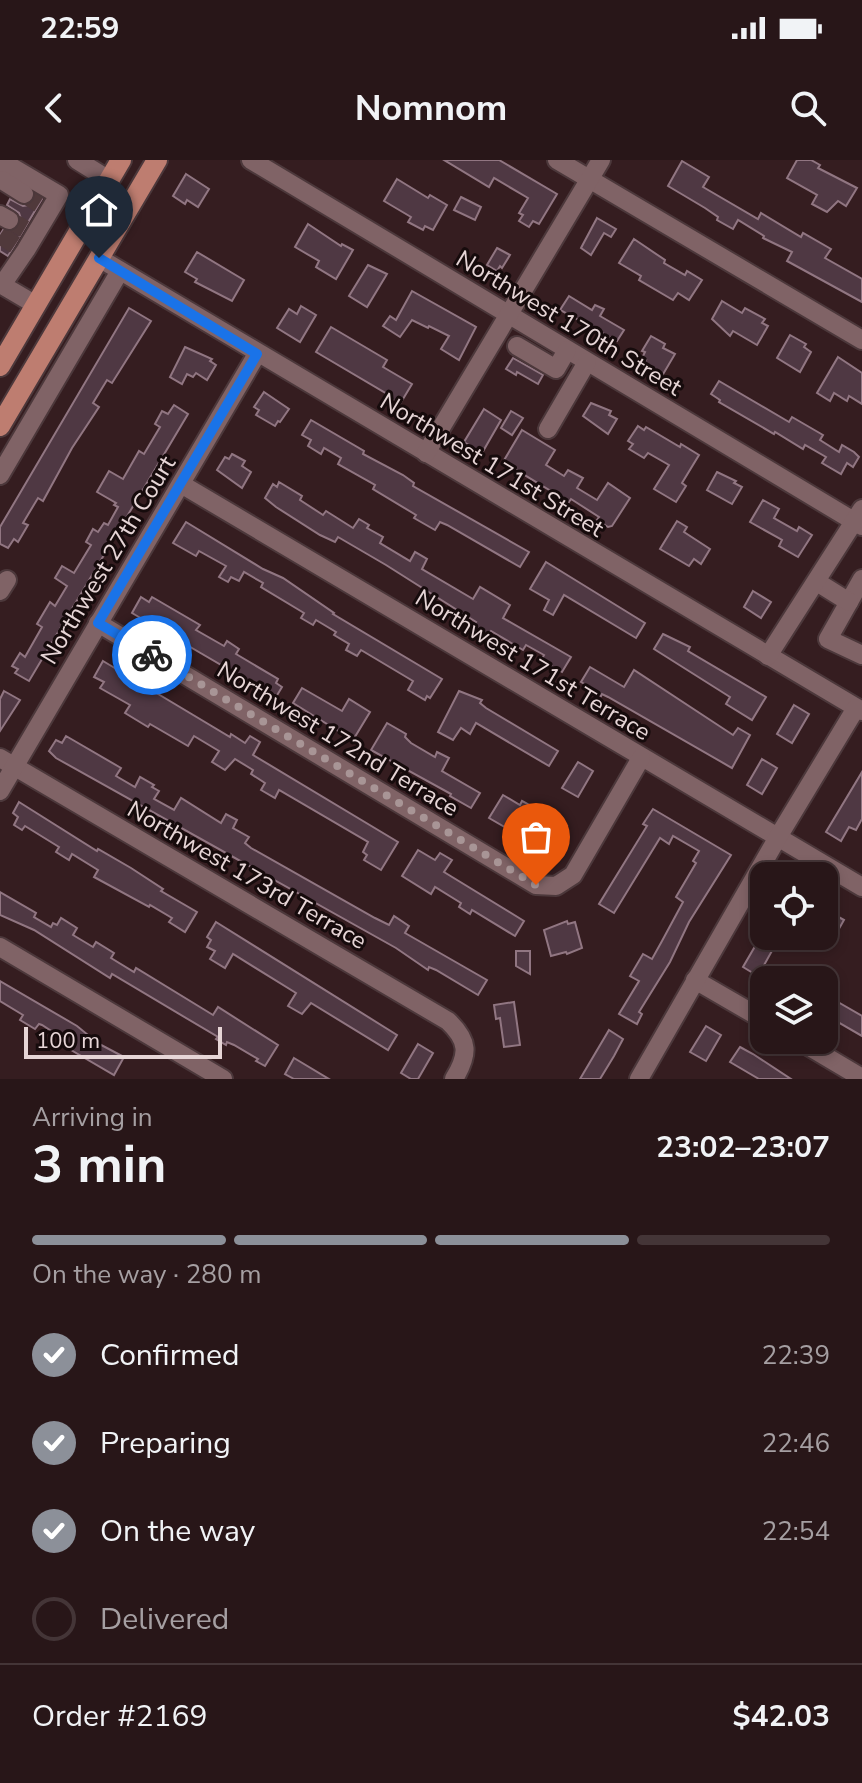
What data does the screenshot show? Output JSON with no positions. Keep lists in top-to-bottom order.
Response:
{
  "streets": {
    "street": [
      "Northwest 170th Street",
      "Northwest 171st Street",
      "Northwest 27th Court",
      "Northwest 171st Terrace",
      "Northwest 172nd Terrace",
      "Northwest 173rd Terrace"
    ]
  },
  "crossings": [
    ["Northwest 171st Street", "Northwest 27th Court"],
    ["Northwest 27th Court", "Northwest 171st Terrace"],
    ["Northwest 27th Court", "Northwest 172nd Terrace"],
    ["Northwest 27th Court", "Northwest 173rd Terrace"],
    ["Northwest 171st Terrace", "Northwest 172nd Terrace"]
  ],
  "scale_bar": "100 m",
  "page": {
    "status": "22:59",
    "header": "Nomnom",
    "scale": "100 m",
    "heading": ["3 min", "Arriving in", "23:02–23:07"],
    "panel": ["Order #2169", "$42.03"],
    "bar": "On the way · 280 m",
    "list": [
      ["Confirmed", "22:39"],
      ["Preparing", "22:46"],
      ["On the way", "22:54"],
      "Delivered"
    ]
  }
}
